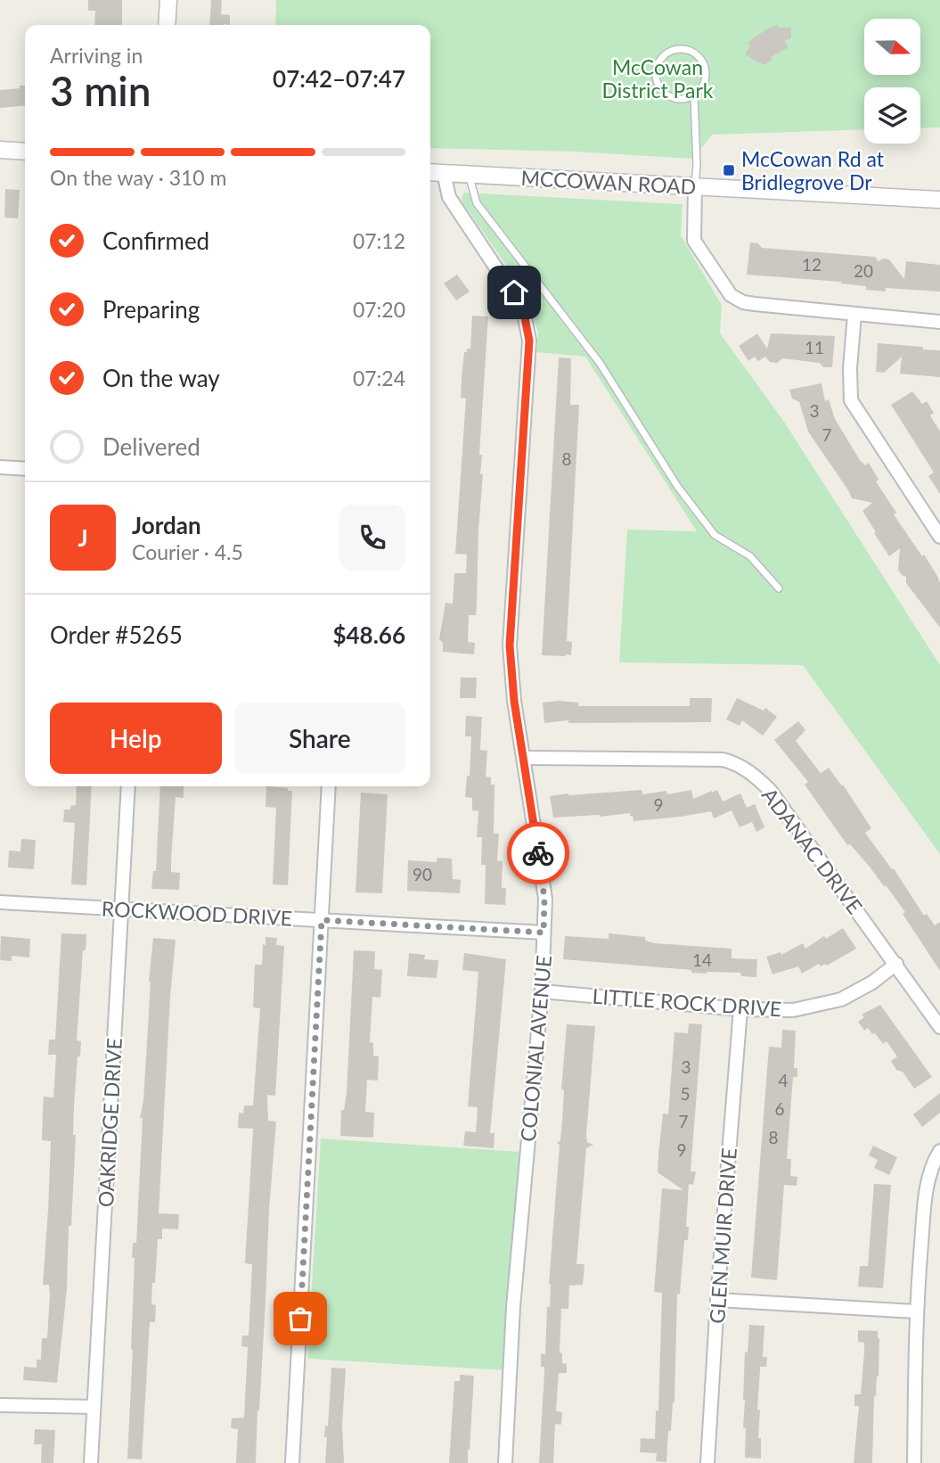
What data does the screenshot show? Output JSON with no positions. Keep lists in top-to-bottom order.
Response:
{
  "streets": {
    "street": [
      "MCCOWAN ROAD",
      "ADANAC DRIVE",
      "ROCKWOOD DRIVE",
      "LITTLE ROCK DRIVE",
      "COLONIAL AVENUE",
      "OAKRIDGE DRIVE",
      "GLEN MUIR DRIVE"
    ]
  },
  "crossings": [
    ["MCCOWAN ROAD", "COLONIAL AVENUE"],
    ["ADANAC DRIVE", "LITTLE ROCK DRIVE"],
    ["ADANAC DRIVE", "COLONIAL AVENUE"],
    ["ROCKWOOD DRIVE", "COLONIAL AVENUE"],
    ["ROCKWOOD DRIVE", "OAKRIDGE DRIVE"],
    ["LITTLE ROCK DRIVE", "COLONIAL AVENUE"],
    ["LITTLE ROCK DRIVE", "GLEN MUIR DRIVE"]
  ],
  "parks": ["McCowan District Park"],
  "places": {
    "transit": ["McCowan Rd at Bridlegrove Dr"]
  },
  "house_numbers": [
    "12",
    "20",
    "11",
    "3",
    "7",
    "8",
    "9",
    "90",
    "14",
    "3",
    "4",
    "5",
    "6",
    "7",
    "8",
    "9"
  ],
  "north": "right",
  "page": {
    "heading": ["3 min", "Arriving in", "07:42–07:47"],
    "panel": [
      "Jordan",
      "Courier · 4.5",
      "Order #5265",
      "$48.66"
    ],
    "bar": "On the way · 310 m",
    "list": [
      ["Confirmed", "07:12"],
      ["Preparing", "07:20"],
      ["On the way", "07:24"],
      "Delivered"
    ],
    "round": "J",
    "buttons": ["Help", "Share"]
  }
}
